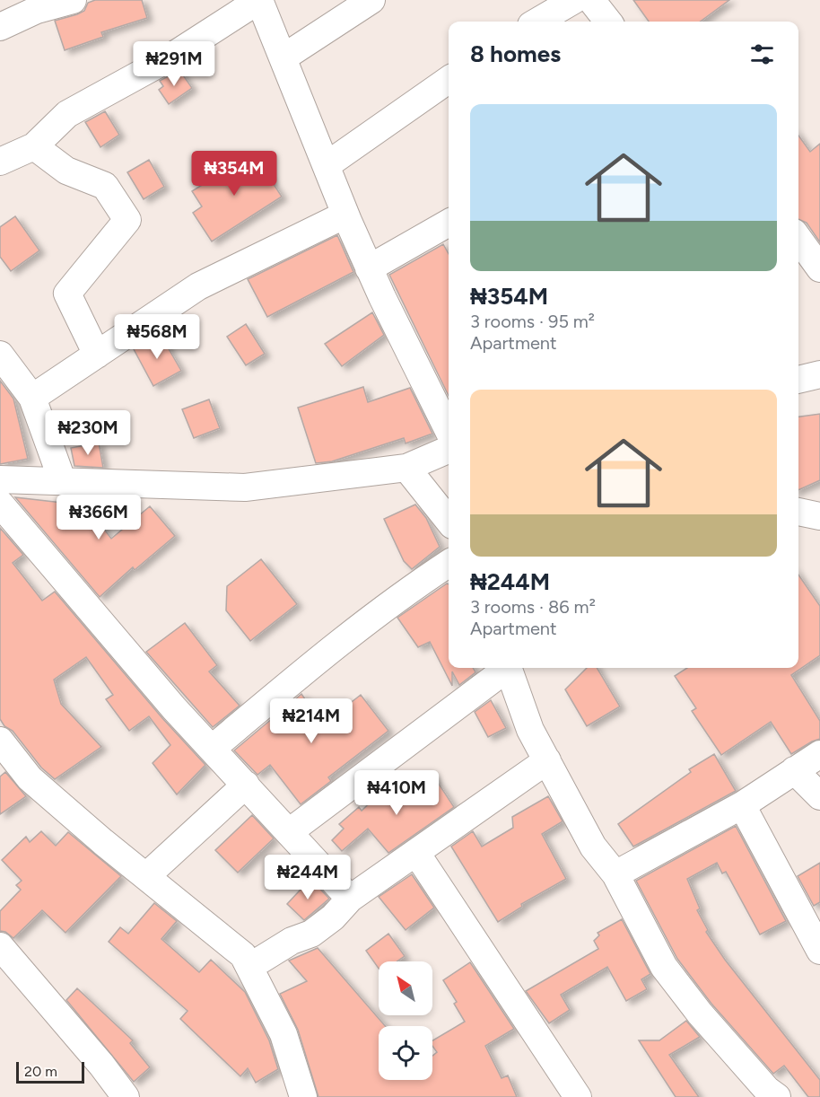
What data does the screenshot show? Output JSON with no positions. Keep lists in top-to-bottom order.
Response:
{
  "scale_bar": "20 m",
  "north": "top left",
  "page": {
    "heading": "8 homes",
    "price": [
      "₦291M",
      "₦354M",
      "₦568M",
      "₦230M",
      "₦366M",
      "₦214M",
      "₦410M",
      "₦244M"
    ],
    "list": [
      {
        "name": "₦354M",
        "note": "3 rooms · 95 m² · Apartment"
      },
      {
        "name": "₦244M",
        "note": "3 rooms · 86 m² · Apartment"
      }
    ],
    "scale": "20 m"
  }
}
